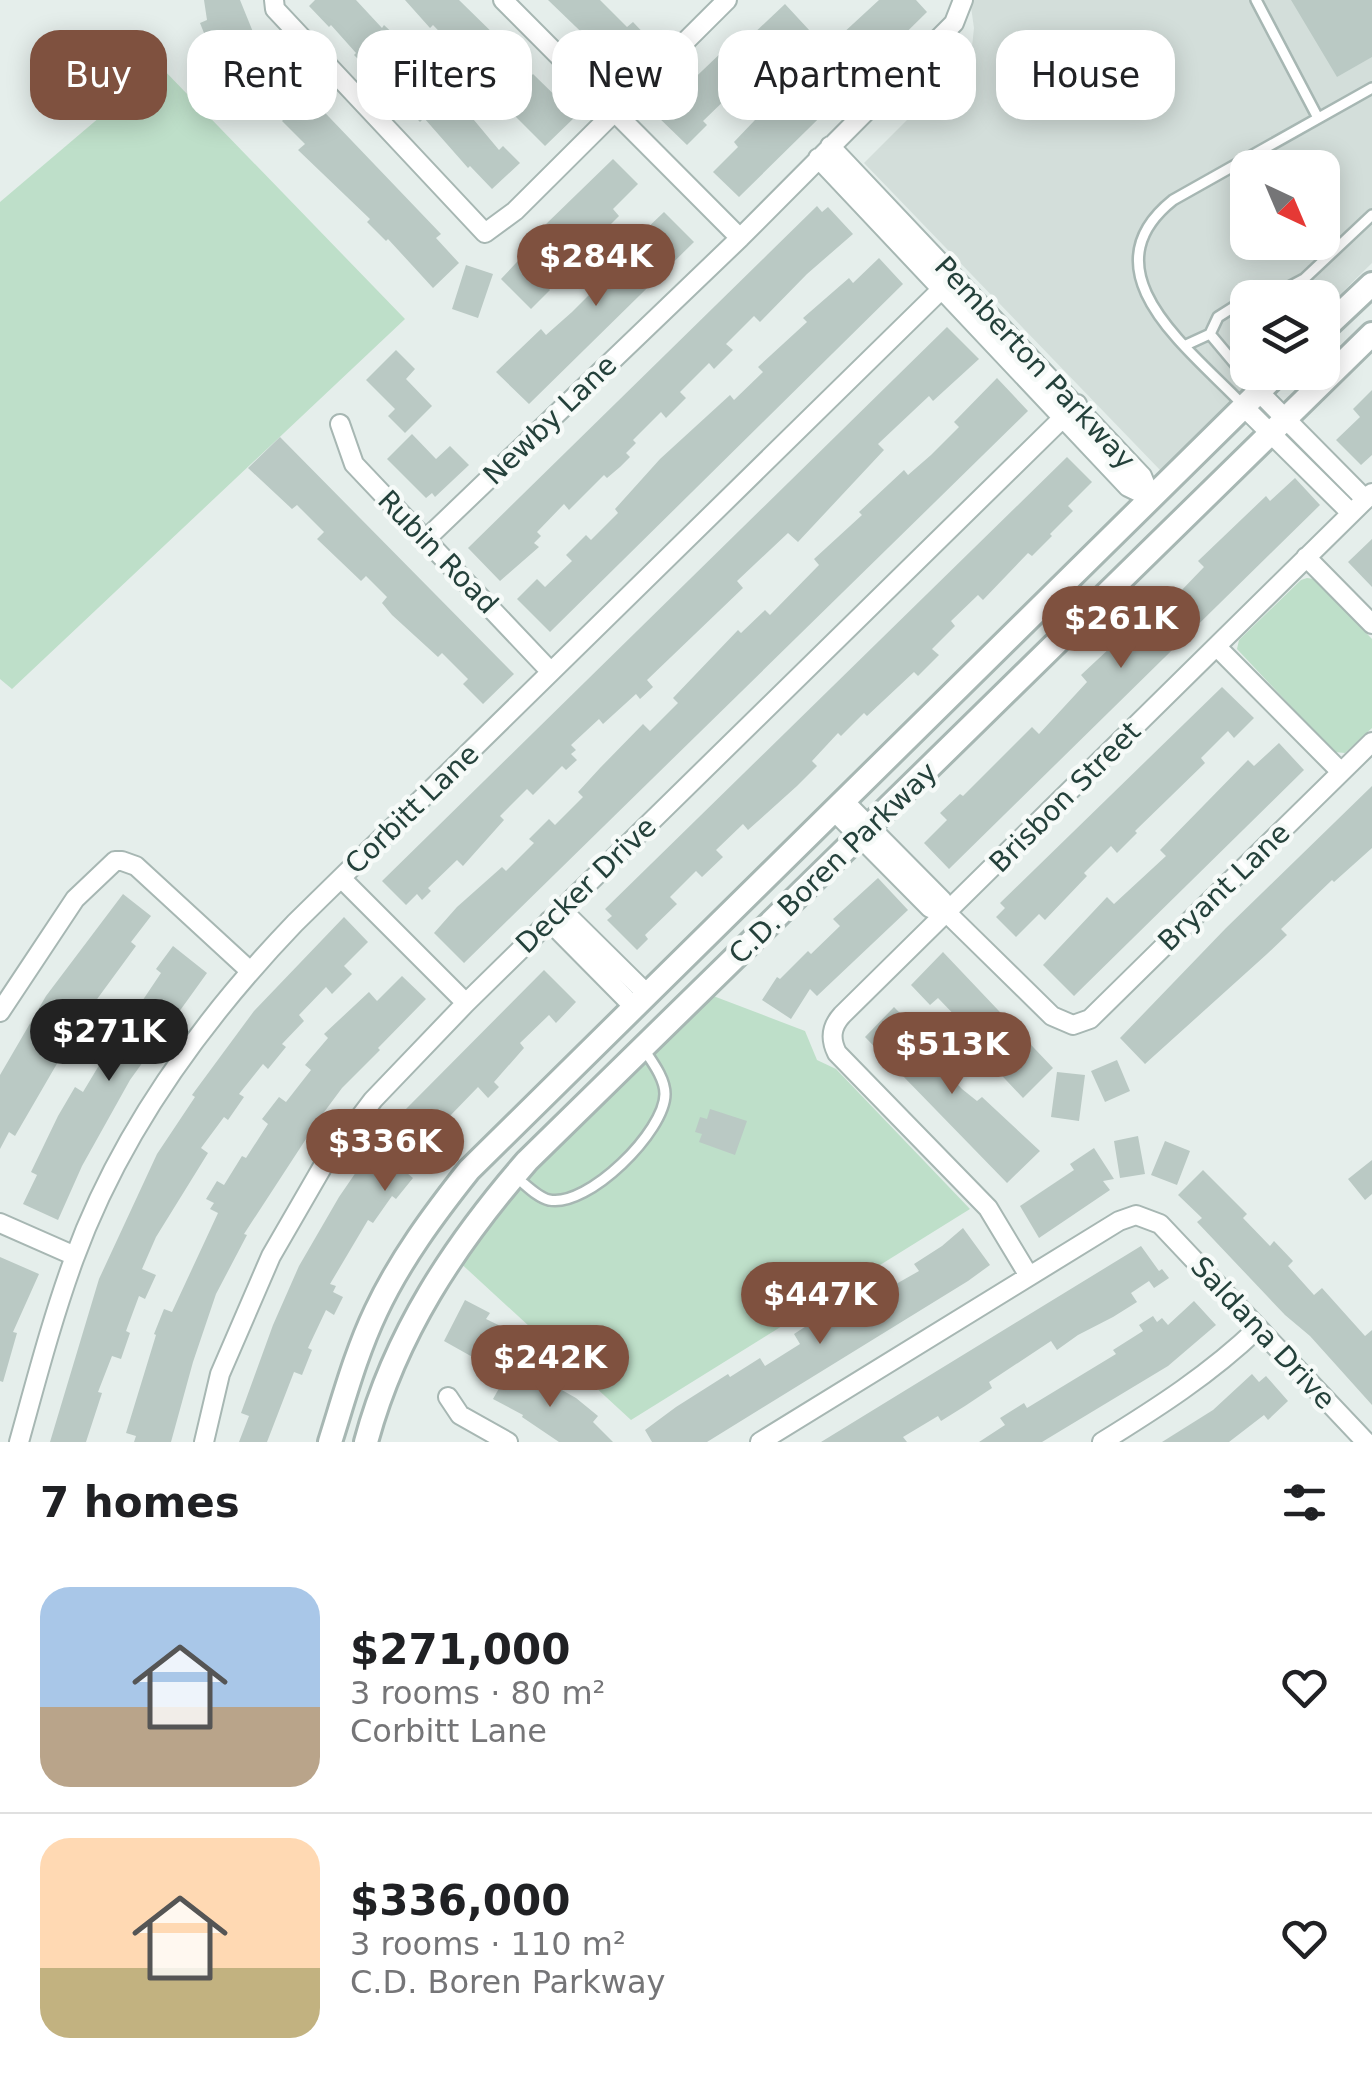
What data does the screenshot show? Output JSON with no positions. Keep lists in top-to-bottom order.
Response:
{
  "streets": {
    "street": [
      "Pemberton Parkway",
      "Newby Lane",
      "Rubin Road",
      "Brisbon Street",
      "Corbitt Lane",
      "C.D. Boren Parkway",
      "Decker Drive",
      "Bryant Lane",
      "Saldana Drive"
    ]
  },
  "crossings": [
    ["Pemberton Parkway", "Newby Lane"],
    ["Pemberton Parkway", "Corbitt Lane"],
    ["Pemberton Parkway", "C.D. Boren Parkway"],
    ["Pemberton Parkway", "Decker Drive"],
    ["Newby Lane", "Rubin Road"],
    ["Rubin Road", "Corbitt Lane"],
    ["Brisbon Street", "Bryant Lane"],
    ["Brisbon Street", "Saldana Drive"]
  ],
  "north": "bottom right",
  "page": {
    "chip": [
      "Buy",
      "Rent",
      "Filters",
      "New",
      "Apartment",
      "House"
    ],
    "price": [
      "$284K",
      "$261K",
      "$271K",
      "$513K",
      "$336K",
      "$447K",
      "$242K"
    ],
    "heading": "7 homes",
    "list": [
      {
        "name": "$271,000",
        "note": "3 rooms · 80 m² · Corbitt Lane"
      },
      {
        "name": "$336,000",
        "note": "3 rooms · 110 m² · C.D. Boren Parkway"
      }
    ]
  }
}
